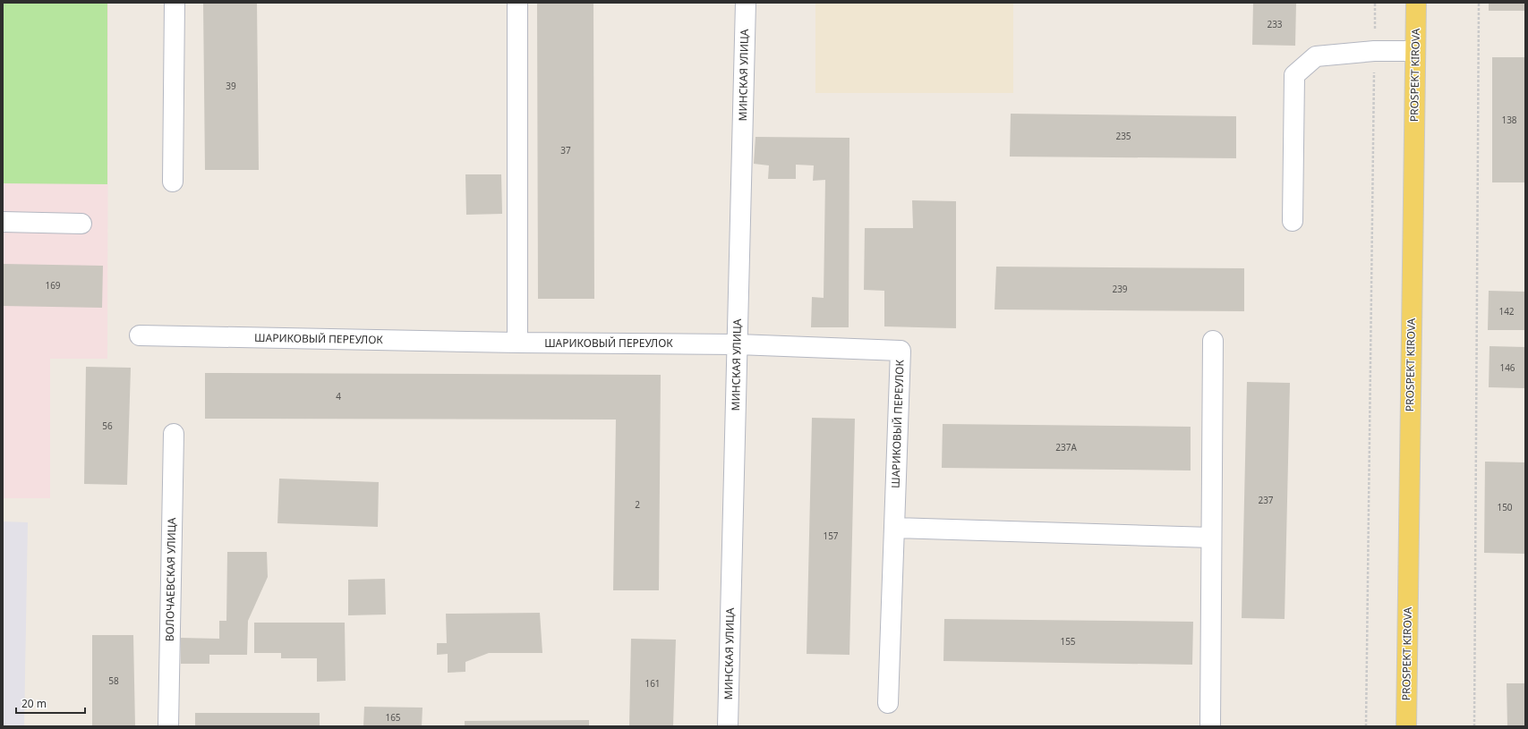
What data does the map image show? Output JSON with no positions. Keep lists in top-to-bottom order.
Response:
{
  "streets": {
    "main road": ["PROSPEKT KIROVA"],
    "street": ["МИНСКАЯ УЛИЦА", "ШАРИКОВЫЙ ПЕРЕУЛОК", "ВОЛОЧАЕВСКАЯ УЛИЦА"]
  },
  "crossings": [
    ["МИНСКАЯ УЛИЦА", "ШАРИКОВЫЙ ПЕРЕУЛОК"]
  ],
  "house_numbers": [
    "233",
    "39",
    "138",
    "235",
    "37",
    "169",
    "239",
    "142",
    "146",
    "4",
    "56",
    "237А",
    "237",
    "2",
    "150",
    "157",
    "155",
    "58",
    "161",
    "165"
  ],
  "scale_bar": "20 m"
}
